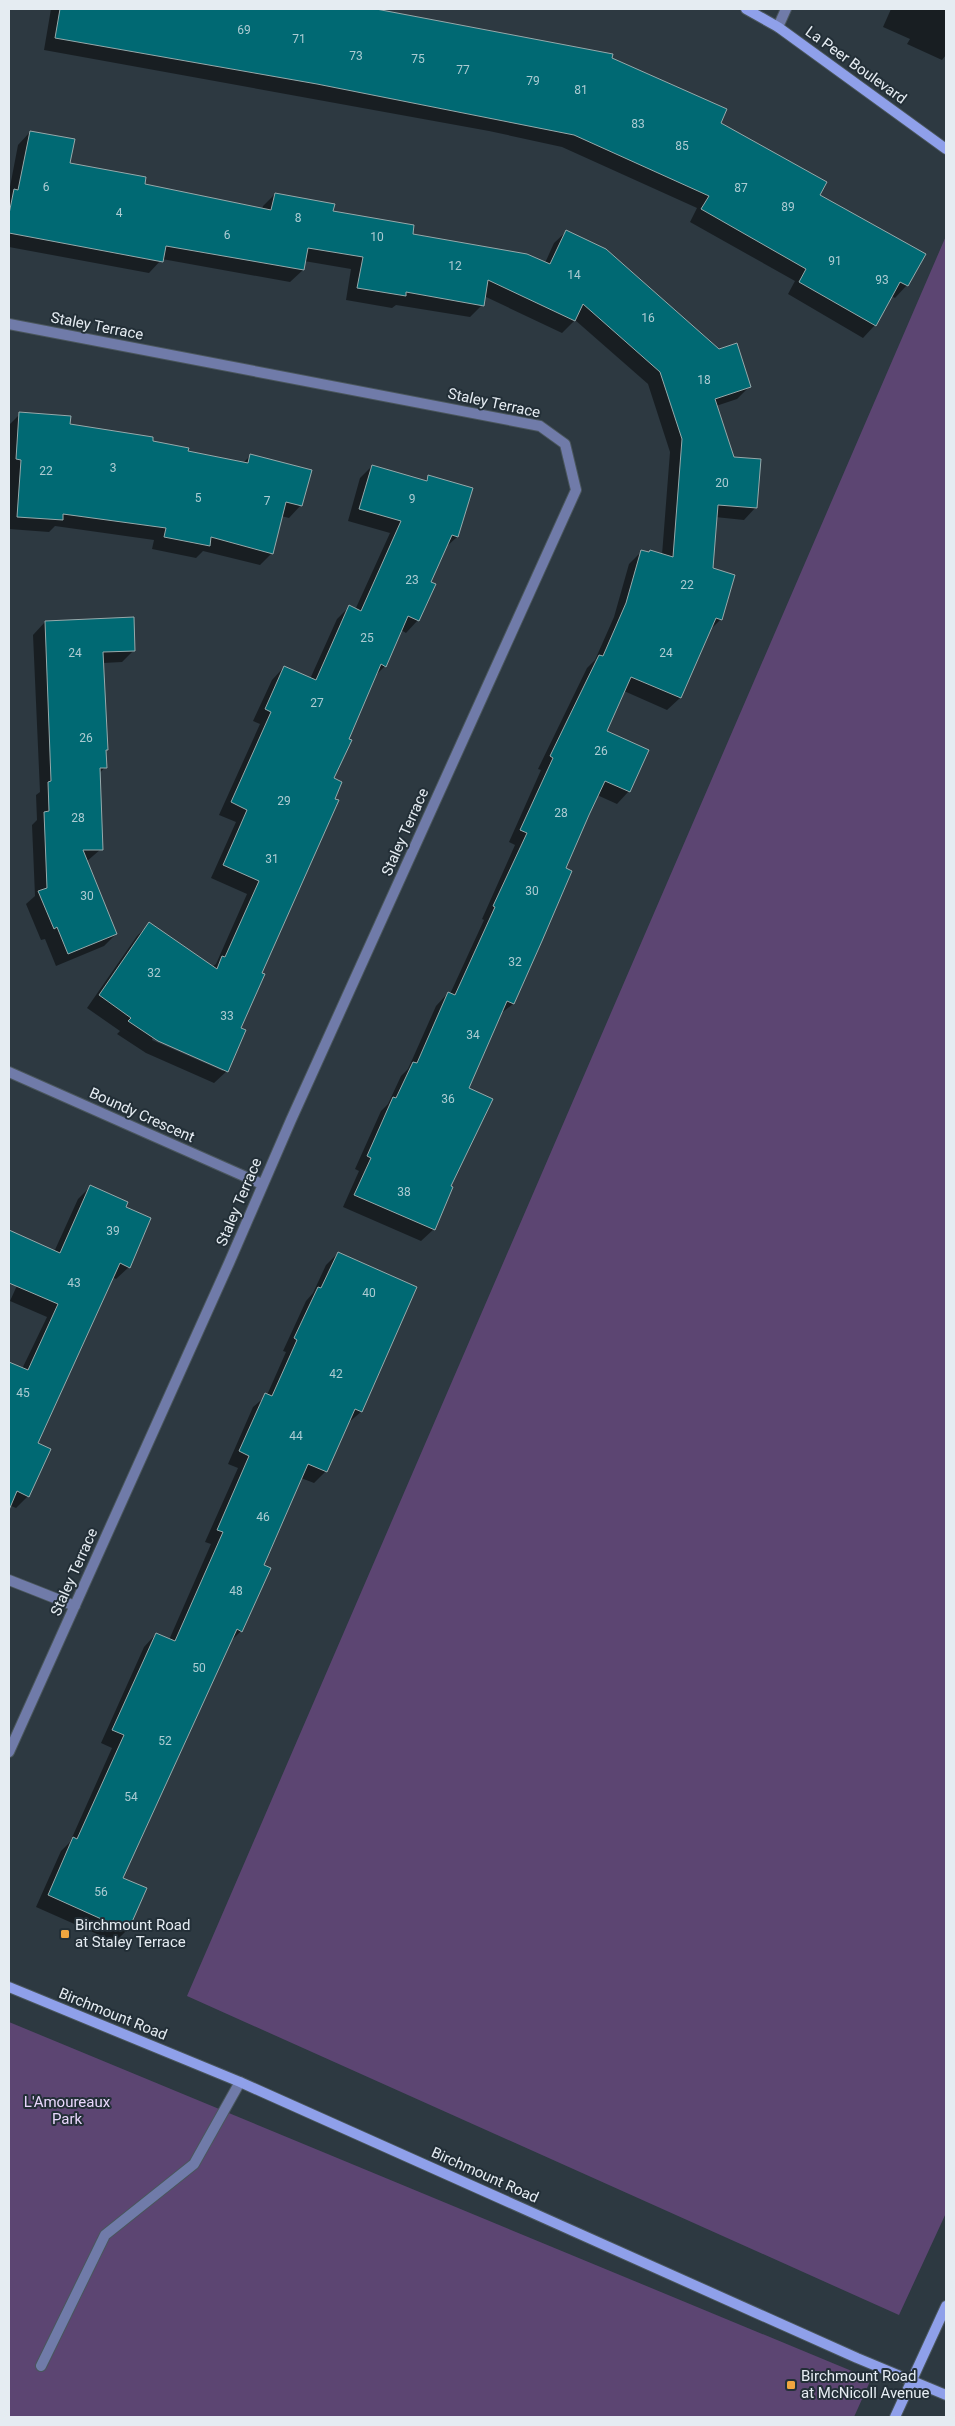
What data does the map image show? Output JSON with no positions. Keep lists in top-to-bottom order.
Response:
{
  "streets": {
    "main road": ["La Peer Boulevard", "Birchmount Road"],
    "street": ["Staley Terrace", "Boundy Crescent"]
  },
  "crossings": [
    ["Staley Terrace", "Boundy Crescent"]
  ],
  "parks": ["L'Amoureaux Park"],
  "places": {
    "transit": ["Birchmount Road at Staley Terrace", "Birchmount Road at McNicoll Avenue"]
  },
  "house_numbers": [
    "69",
    "71",
    "73",
    "75",
    "77",
    "79",
    "81",
    "83",
    "85",
    "6",
    "87",
    "89",
    "4",
    "8",
    "6",
    "10",
    "91",
    "12",
    "14",
    "93",
    "16",
    "18",
    "3",
    "22",
    "20",
    "5",
    "9",
    "7",
    "23",
    "22",
    "25",
    "24",
    "24",
    "27",
    "26",
    "26",
    "29",
    "28",
    "28",
    "31",
    "30",
    "30",
    "32",
    "32",
    "33",
    "34",
    "36",
    "38",
    "39",
    "43",
    "40",
    "42",
    "45",
    "44",
    "46",
    "48",
    "50",
    "52",
    "54",
    "56"
  ]
}
